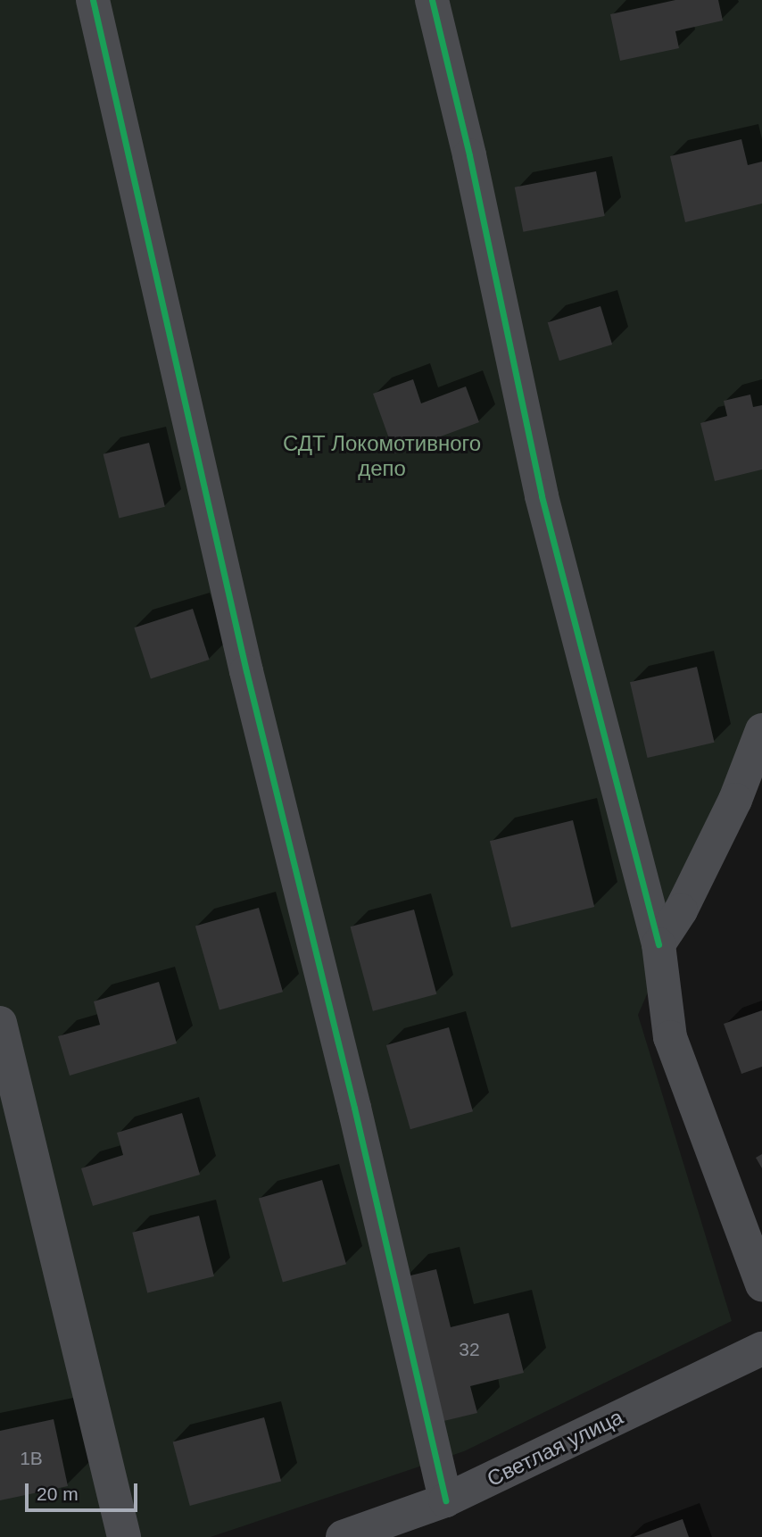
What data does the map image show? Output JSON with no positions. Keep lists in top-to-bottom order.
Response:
{
  "streets": {
    "street": ["Светлая улица"]
  },
  "parks": ["СДТ Локомотивного депо"],
  "house_numbers": ["32", "1В"],
  "scale_bar": "20 m"
}
